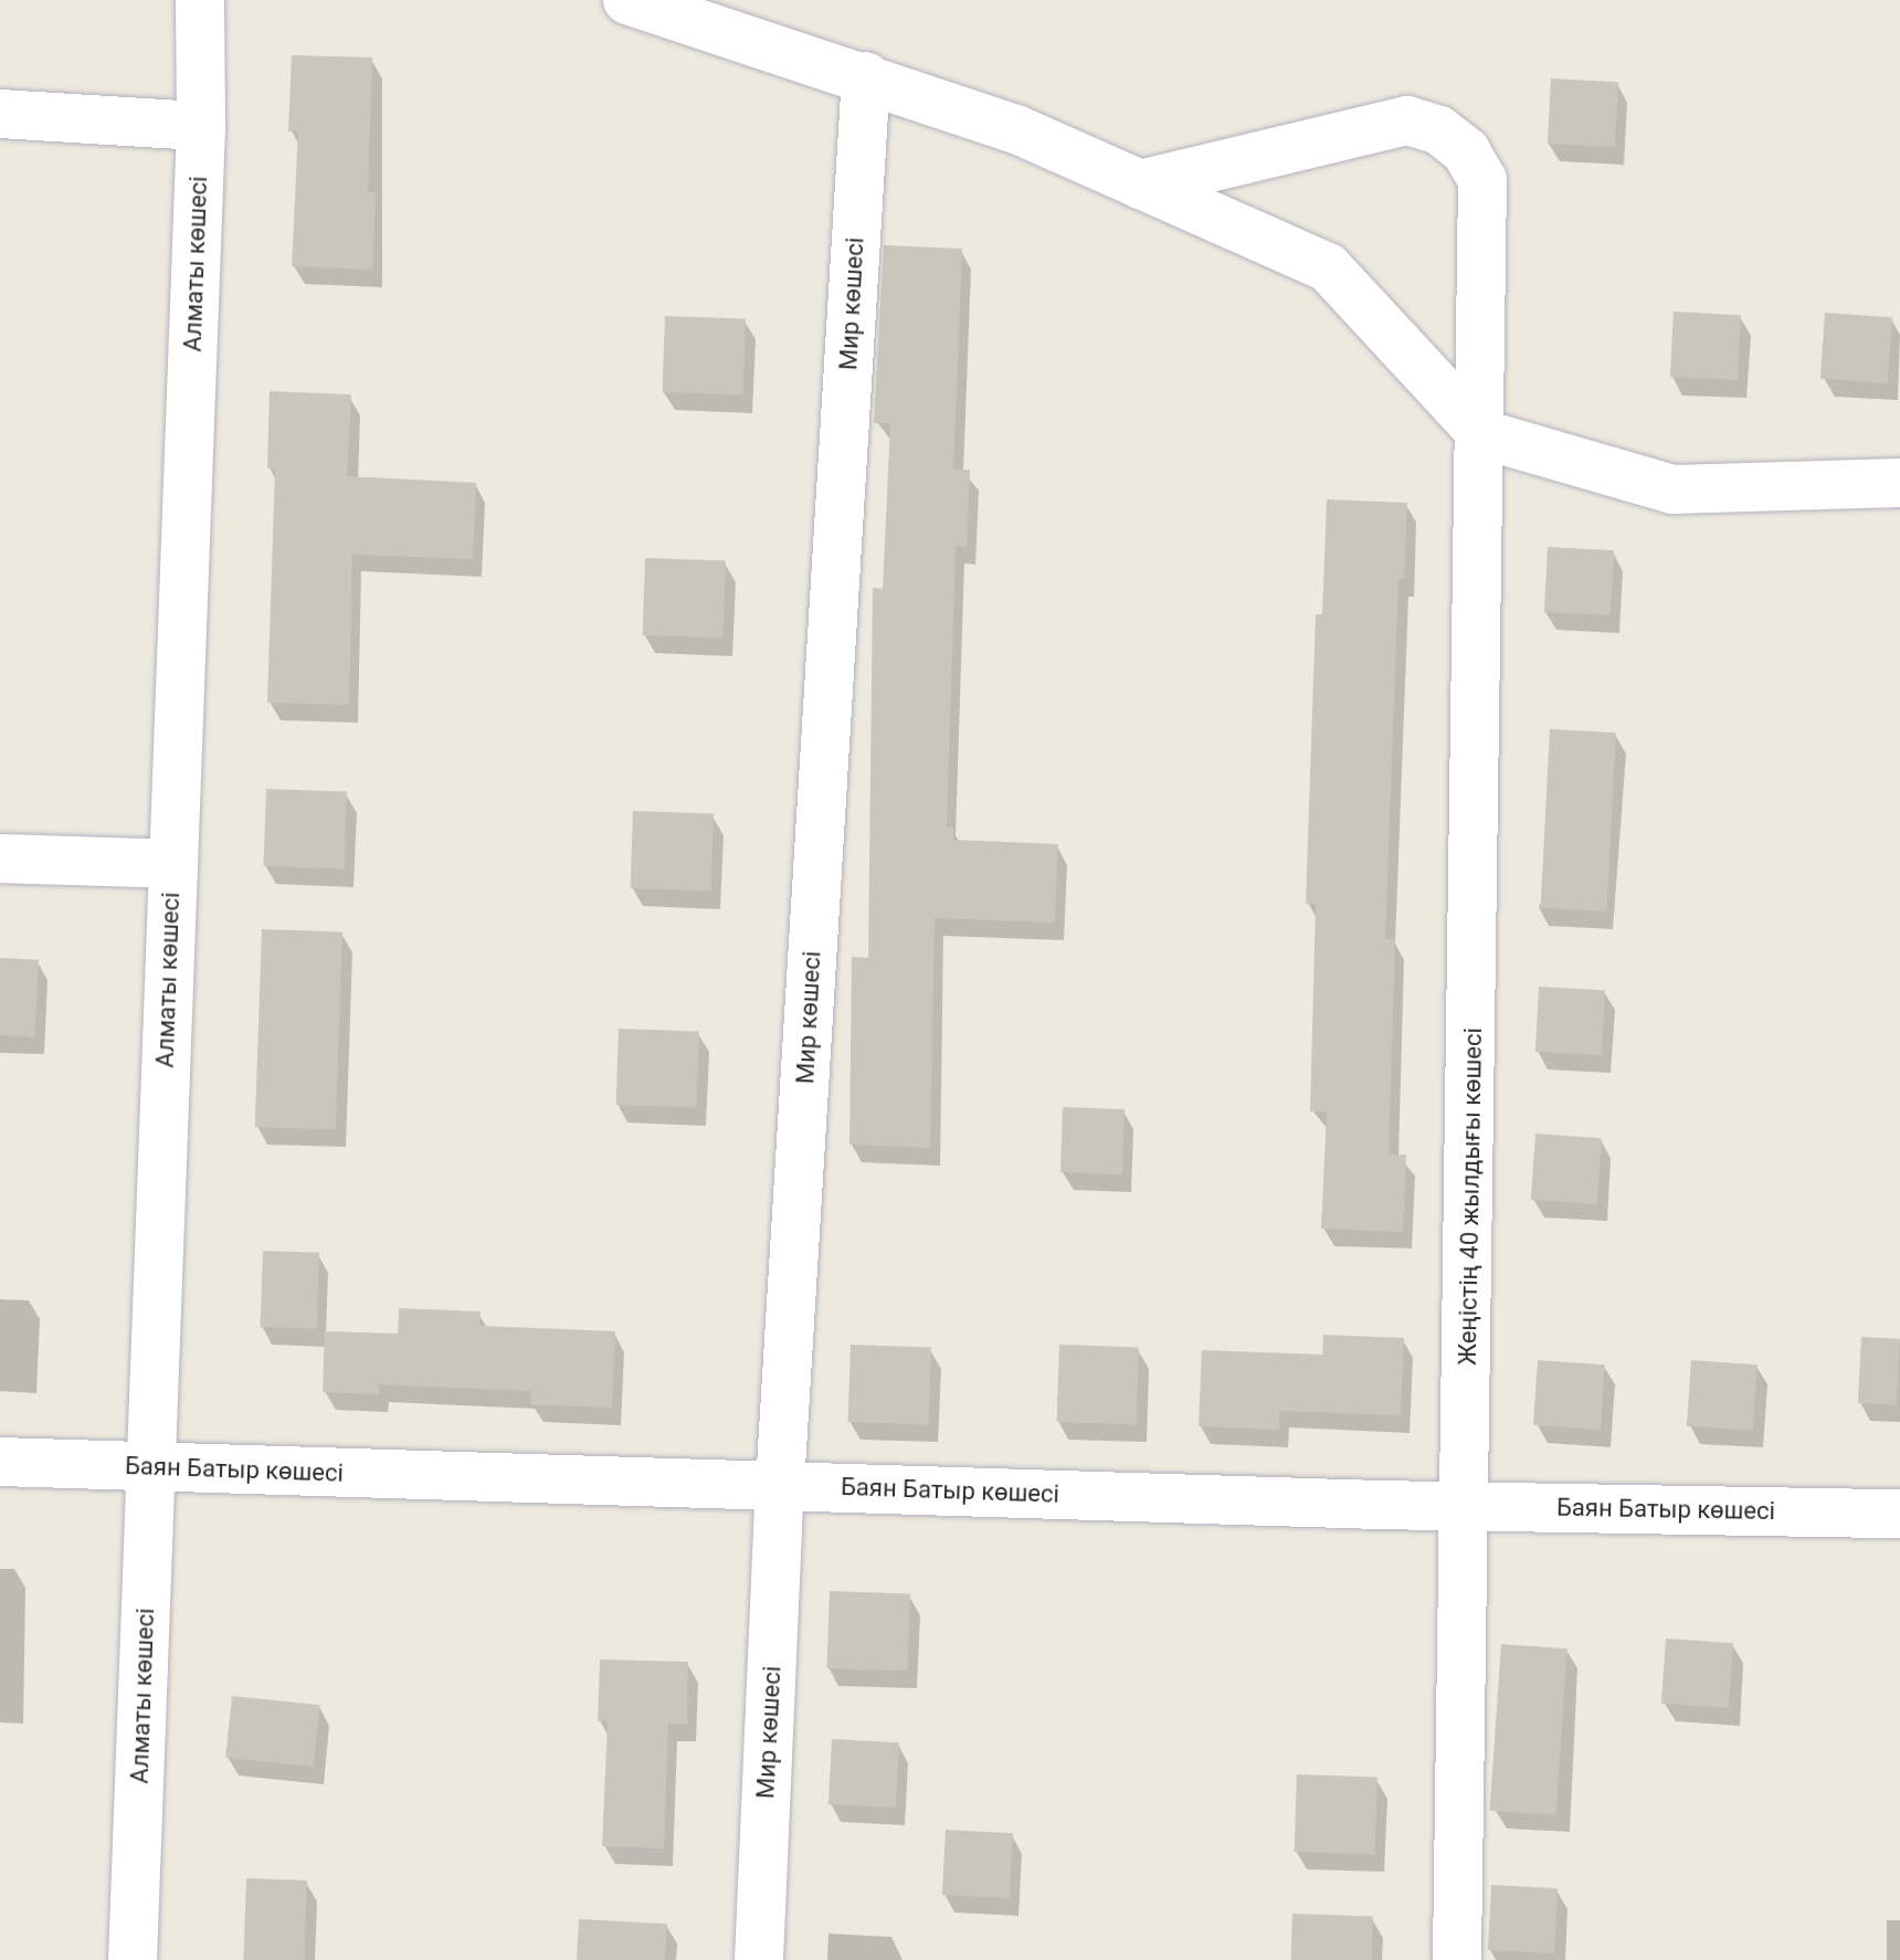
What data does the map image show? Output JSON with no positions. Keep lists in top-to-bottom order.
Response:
{
  "streets": {
    "street": [
      "Алматы көшесі",
      "Мир көшесі",
      "Жеңістің 40 жылдығы көшесі",
      "Баян Батыр көшесі"
    ]
  },
  "crossings": [
    ["Алматы көшесі", "Баян Батыр көшесі"],
    ["Мир көшесі", "Баян Батыр көшесі"],
    ["Жеңістің 40 жылдығы көшесі", "Баян Батыр көшесі"]
  ]
}
